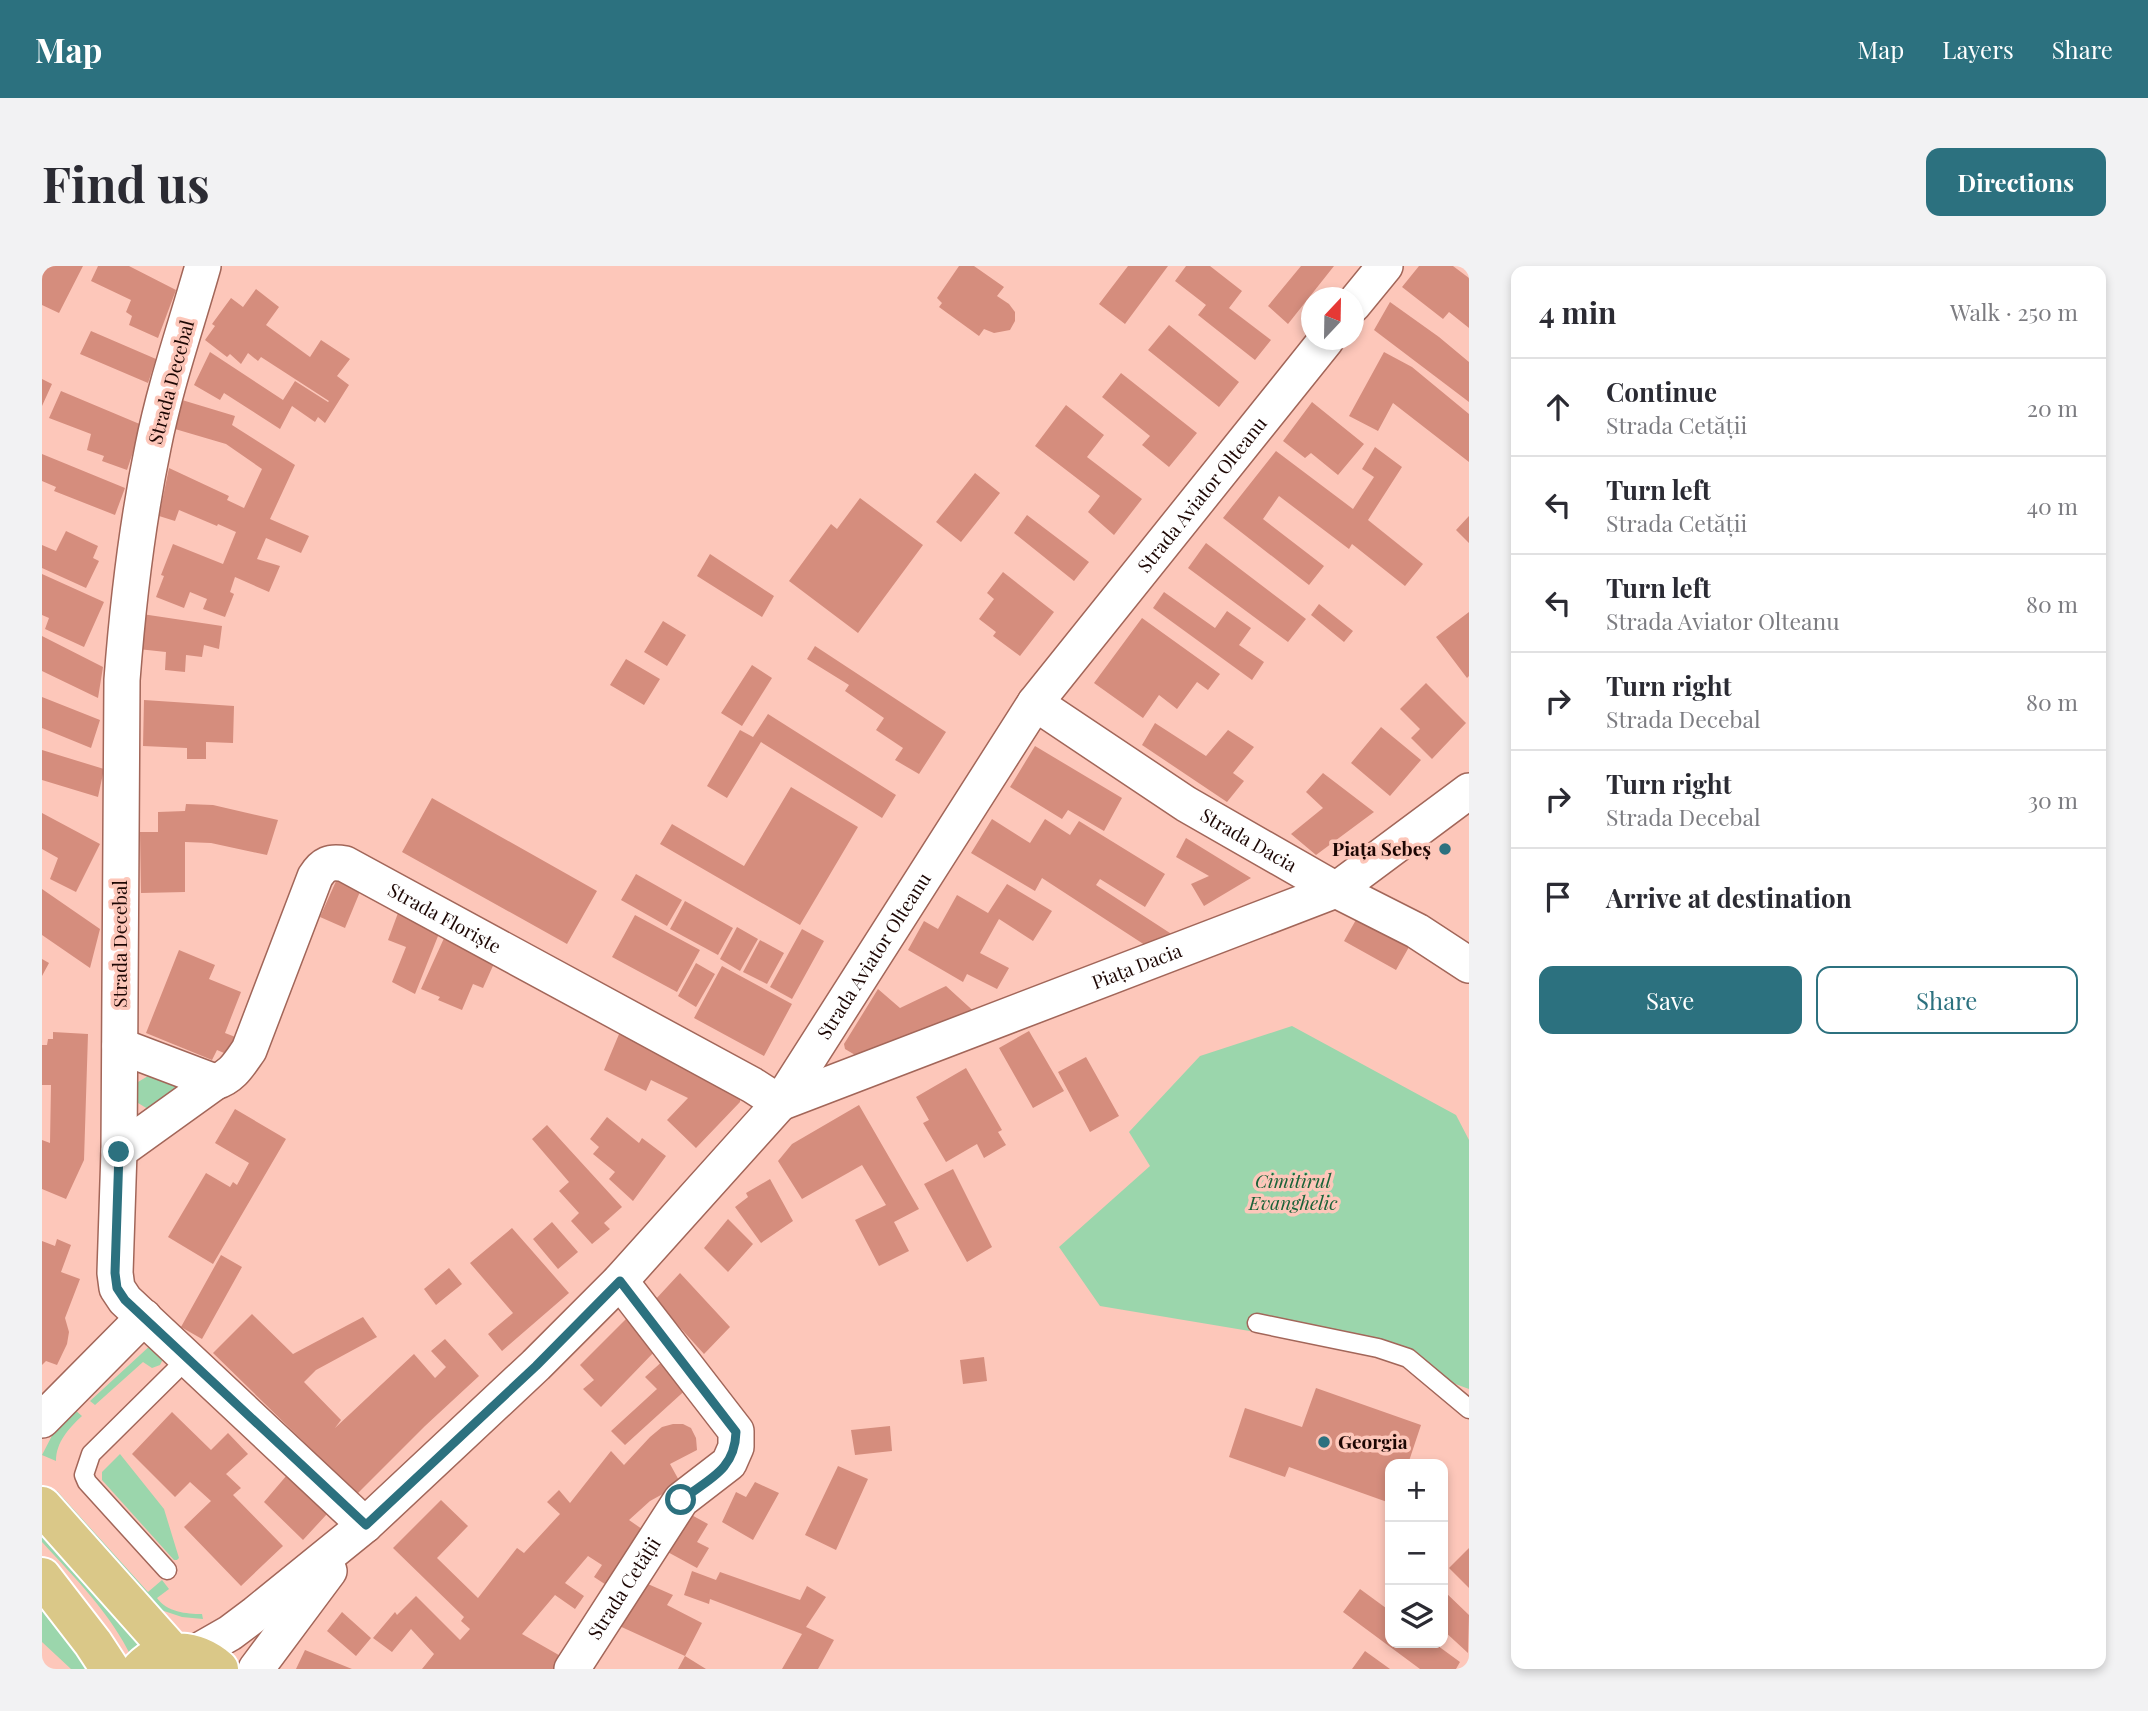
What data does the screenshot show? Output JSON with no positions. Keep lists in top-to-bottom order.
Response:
{
  "streets": {
    "street": [
      "Strada Decebal",
      "Strada Aviator Olteanu",
      "Strada Dacia",
      "Strada Floriște",
      "Piața Dacia",
      "Strada Cetății"
    ]
  },
  "crossings": [
    ["Strada Decebal", "Strada Aviator Olteanu"],
    ["Strada Decebal", "Strada Floriște"],
    ["Strada Aviator Olteanu", "Strada Dacia"],
    ["Strada Aviator Olteanu", "Strada Floriște"],
    ["Strada Aviator Olteanu", "Piața Dacia"],
    ["Strada Aviator Olteanu", "Strada Cetății"],
    ["Strada Dacia", "Piața Dacia"],
    ["Strada Floriște", "Piața Dacia"]
  ],
  "parks": ["Cimitirul Evanghelic"],
  "places": ["Piața Sebeș", "Georgia"],
  "north": "top",
  "page": {
    "header": "Map",
    "nav": ["Map", "Layers", "Share"],
    "buttons": [
      "Directions",
      ["Save", "Share"]
    ],
    "title": "Find us",
    "heading": ["4 min", "Walk · 250 m"],
    "list": [
      ["Continue", "Strada Cetății", "20 m"],
      ["Turn left", "Strada Cetății", "40 m"],
      ["Turn left", "Strada Aviator Olteanu", "80 m"],
      ["Turn right", "Strada Decebal", "80 m"],
      ["Turn right", "Strada Decebal", "30 m"],
      "Arrive at destination"
    ],
    "map_buttons": ["+", "−"]
  }
}
